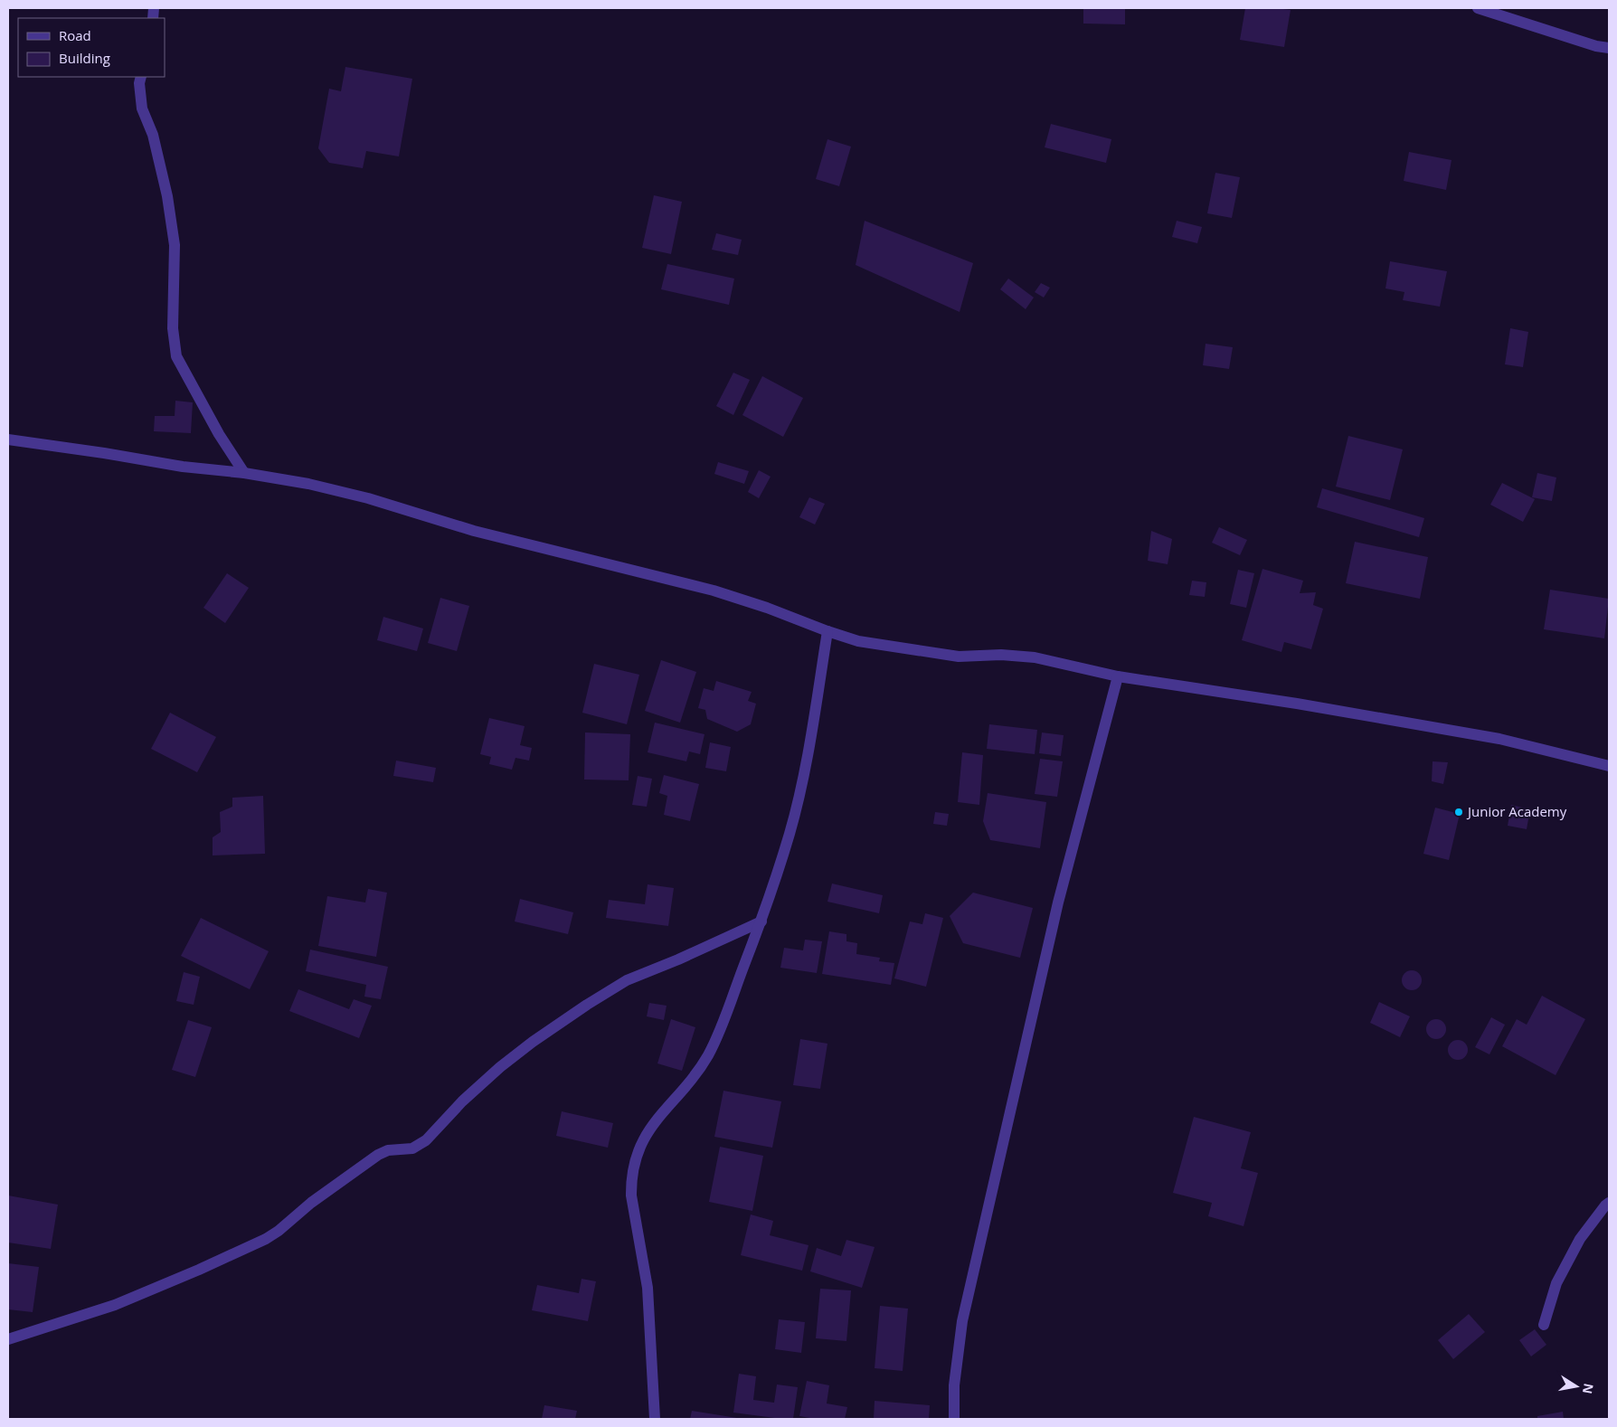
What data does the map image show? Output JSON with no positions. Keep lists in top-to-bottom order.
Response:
{
  "places": ["Junior Academy"],
  "legend": ["Road", "Building"],
  "north": "right"
}
